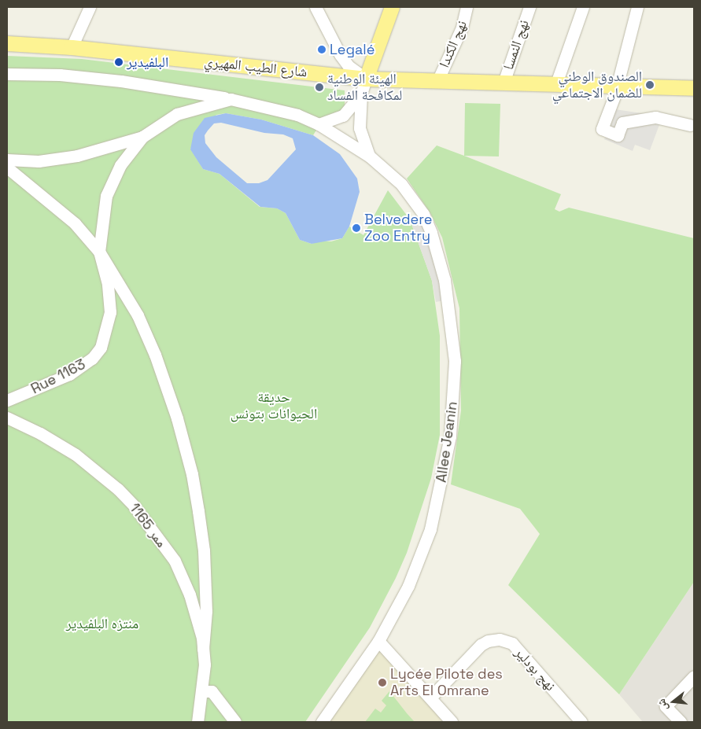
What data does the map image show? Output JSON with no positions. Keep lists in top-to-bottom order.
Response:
{
  "streets": {
    "main road": ["شارع الطيب المهيري"],
    "street": [
      "نهج الكندا",
      "نهج النمسا",
      "Rue 1163",
      "Allee Jeanin",
      "ممر 1165",
      "نهج بودلير"
    ]
  },
  "crossings": [
    ["نهج الكندا", "شارع الطيب المهيري"],
    ["نهج النمسا", "شارع الطيب المهيري"]
  ],
  "parks": ["حديقة الحيوانات بتونس", "منتزه البلفيدير"],
  "places": [
    "Legalé",
    "البلفيدير",
    "الصندوق الوطني للضمان الاجتماعي",
    "الهيئة الوطنية لمكافحة الفساد",
    "Belvedere Zoo Entry",
    "Lycée Pilote des Arts El Omrane"
  ],
  "north": "left"
}
